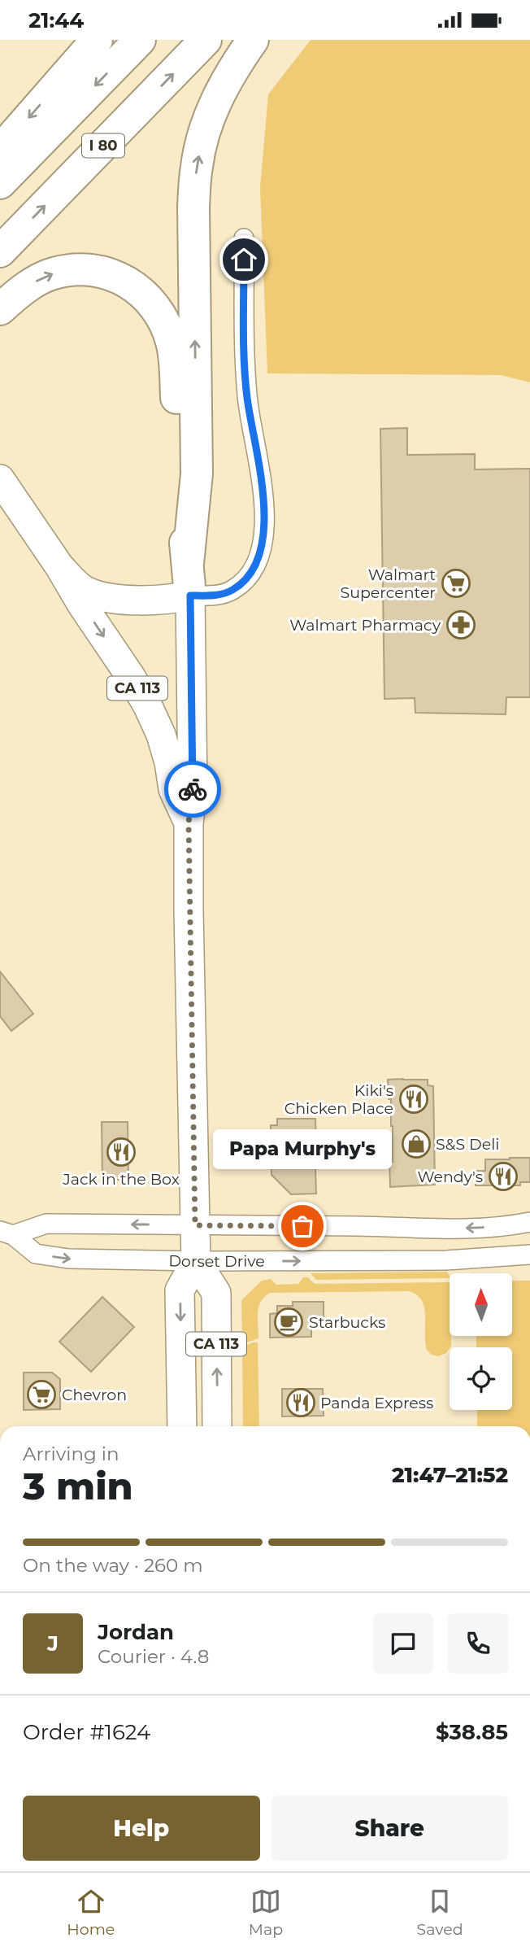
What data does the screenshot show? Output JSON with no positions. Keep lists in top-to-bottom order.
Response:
{
  "streets": {
    "highway": ["I 80", "CA 113"],
    "street": ["Dorset Drive"]
  },
  "crossings": [
    ["CA 113", "Dorset Drive"]
  ],
  "places": {
    "supermarket": ["Walmart Supercenter", "Chevron"],
    "pharmacy": ["Walmart Pharmacy"],
    "restaurant": [
      "Kiki's Chicken Place",
      "Jack in the Box",
      "Wendy's",
      "Panda Express"
    ],
    "shop": ["S&S Deli"],
    "other": ["Papa Murphy's"],
    "cafe": ["Starbucks"]
  },
  "north": "top",
  "page": {
    "status": "21:44",
    "bubble": "Papa Murphy's",
    "heading": ["3 min", "Arriving in", "21:47–21:52"],
    "panel": [
      "Jordan",
      "Courier · 4.8",
      "Order #1624",
      "$38.85"
    ],
    "bar": "On the way · 260 m",
    "round": "J",
    "buttons": ["Help", "Share"],
    "tabs": ["Home", "Map", "Saved"]
  }
}
